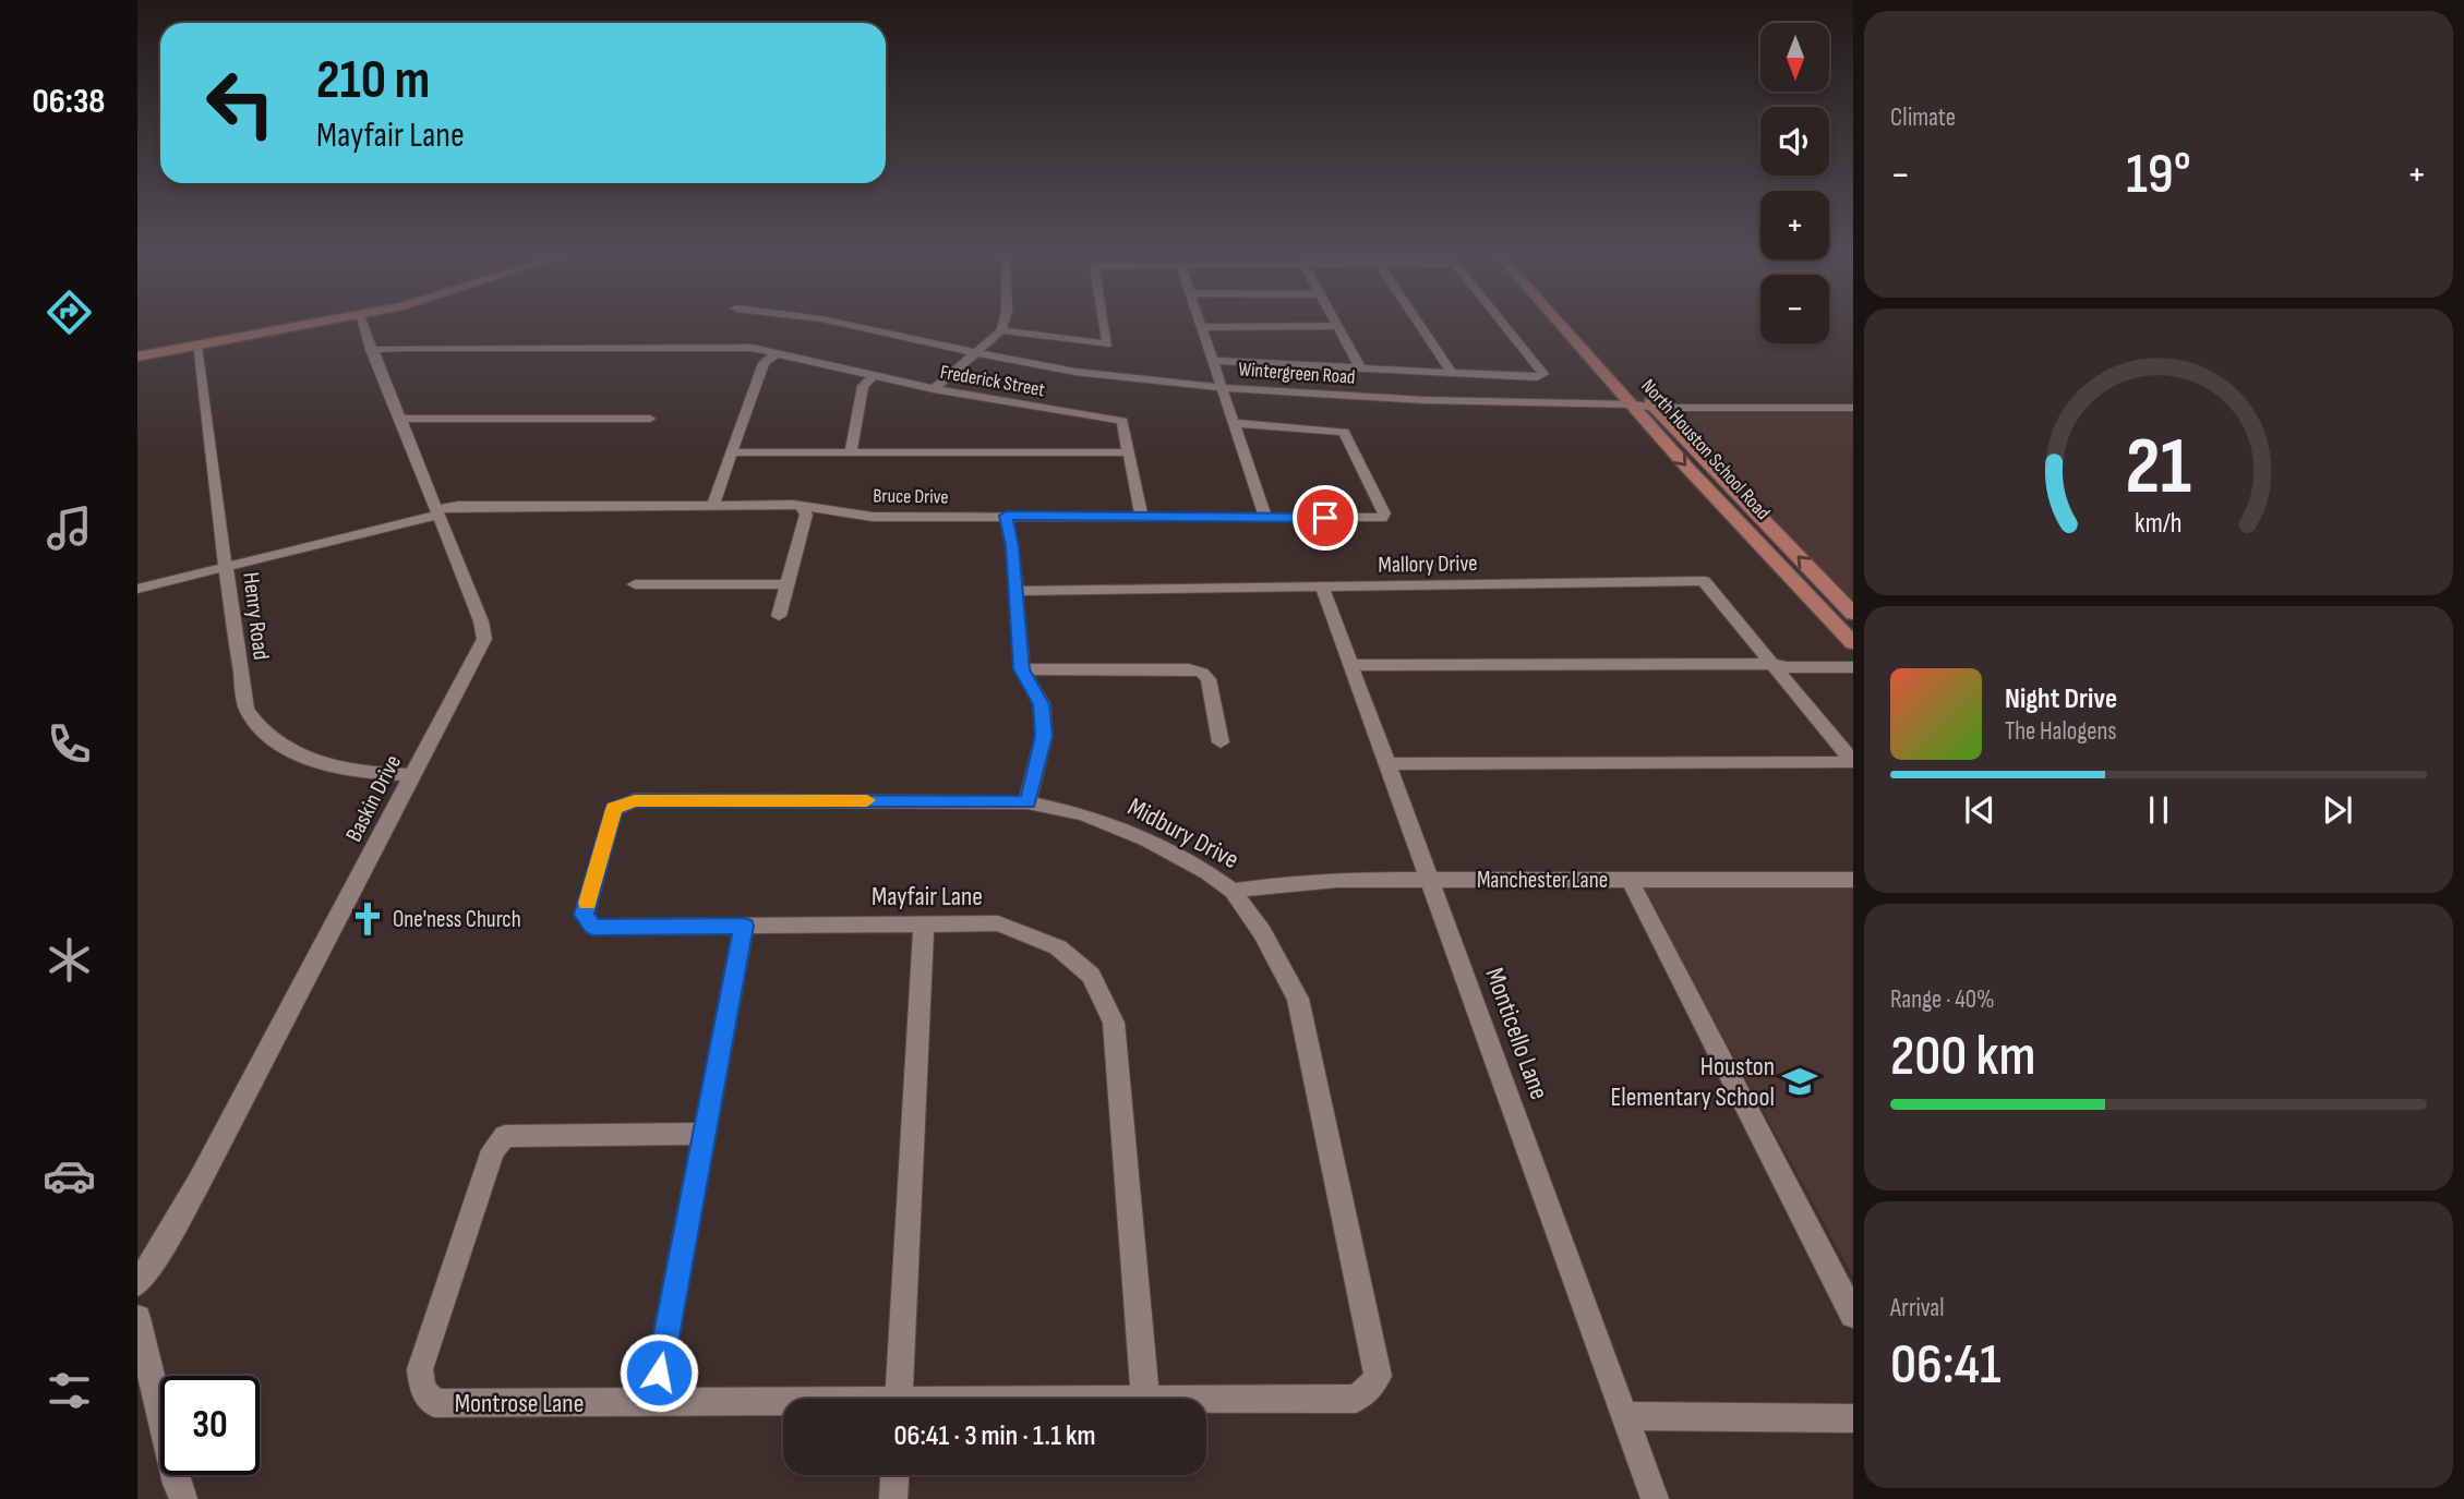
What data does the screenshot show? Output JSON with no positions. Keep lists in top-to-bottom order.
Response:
{
  "streets": {
    "main road": ["North Houston School Road"],
    "street": [
      "Wintergreen Road",
      "Frederick Street",
      "Bruce Drive",
      "Mallory Drive",
      "Henry Road",
      "Baskin Drive",
      "Midbury Drive",
      "Manchester Lane",
      "Mayfair Lane",
      "Monticello Lane",
      "Montrose Lane"
    ]
  },
  "crossings": [
    ["Wintergreen Road", "North Houston School Road"],
    ["Frederick Street", "Bruce Drive"],
    ["Frederick Street", "Baskin Drive"],
    ["Bruce Drive", "Henry Road"],
    ["Bruce Drive", "Baskin Drive"],
    ["Mallory Drive", "Monticello Lane"],
    ["Henry Road", "Baskin Drive"],
    ["Midbury Drive", "Manchester Lane"],
    ["Midbury Drive", "Mayfair Lane"],
    ["Midbury Drive", "Montrose Lane"],
    ["Manchester Lane", "Monticello Lane"]
  ],
  "places": {
    "church": ["One'ness Church"],
    "school or university": ["Houston Elementary School"]
  },
  "north": "bottom",
  "page": {
    "tabs": "06:38",
    "tile": [
      "Climate",
      ["Range · 40%", "200 km"],
      ["Arrival", "06:41"]
    ],
    "map_buttons": ["+", "−"],
    "turn": ["210 m", "Mayfair Lane"],
    "heat": ["−", "19°", "+"],
    "song": ["Night Drive", "The Halogens"],
    "limit": "30",
    "trip": "06:41 · 3 min · 1.1 km",
    "gauge": ["21", "km/h"]
  }
}
